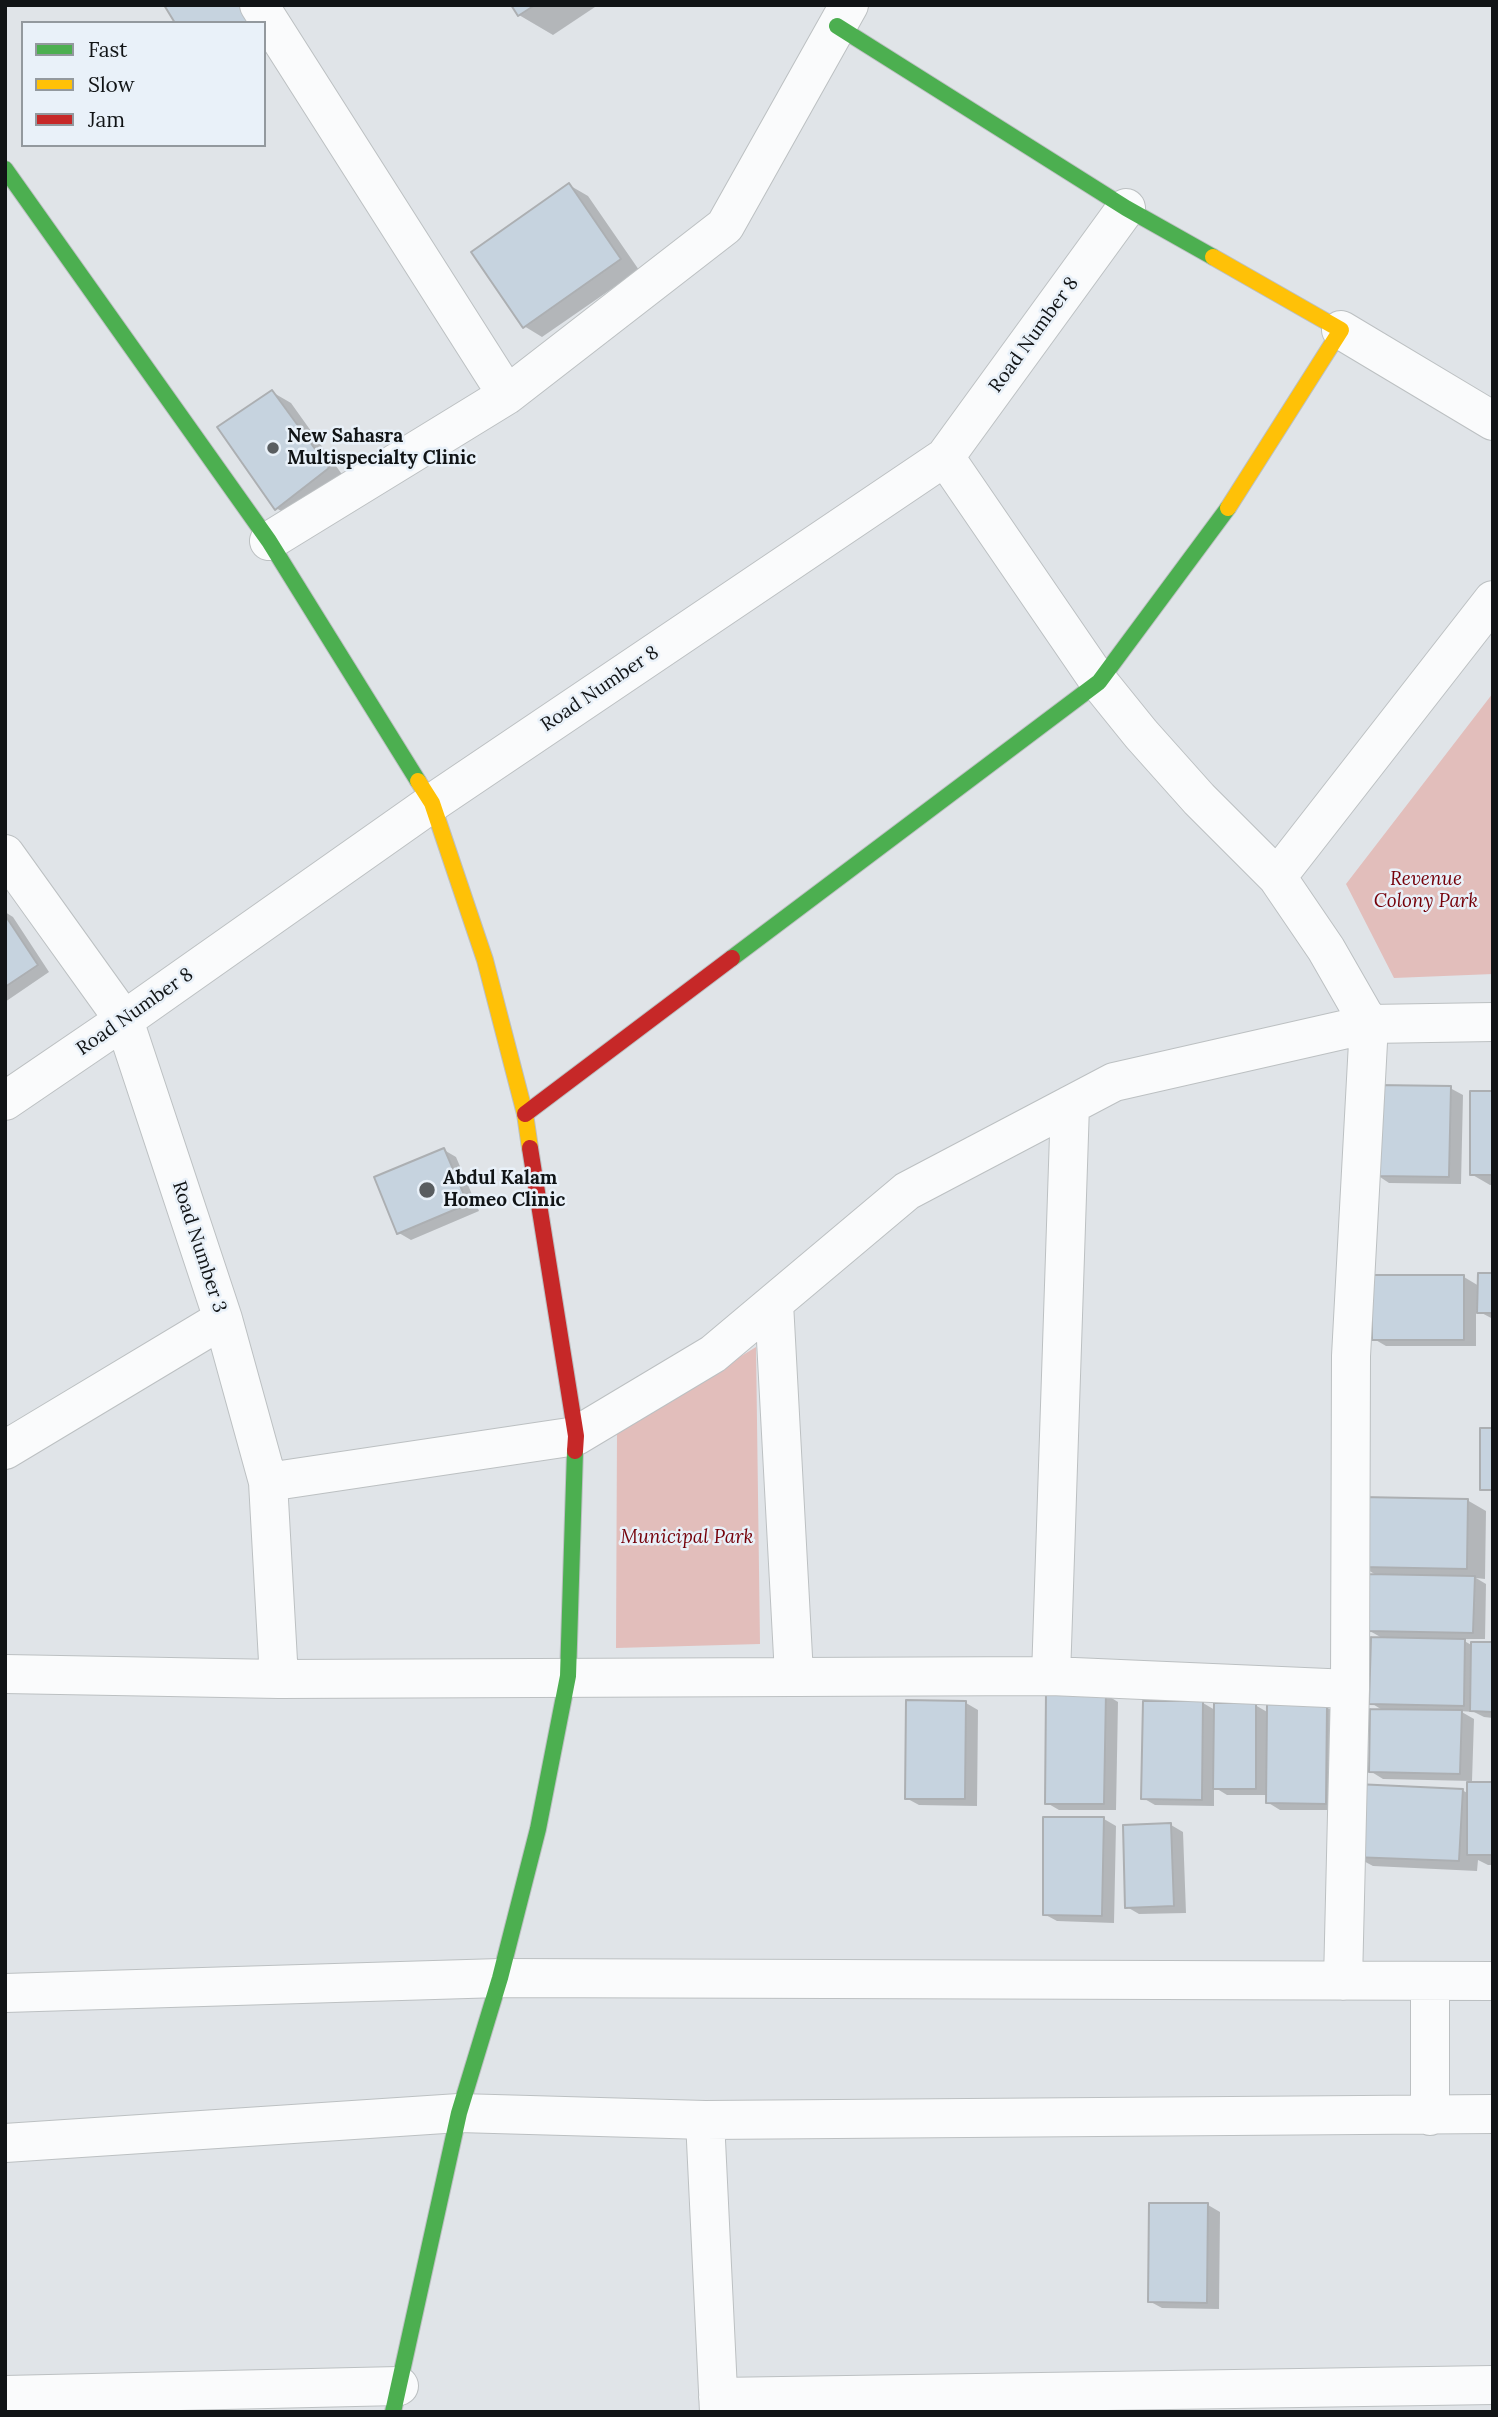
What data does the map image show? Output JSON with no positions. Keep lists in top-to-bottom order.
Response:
{
  "streets": {
    "street": ["Road Number 8", "Road Number 3"]
  },
  "crossings": [
    ["Road Number 8", "Road Number 3"]
  ],
  "parks": ["Revenue Colony Park", "Municipal Park"],
  "places": ["New Sahasra Multispecialty Clinic", "Abdul Kalam Homeo Clinic"],
  "legend": ["Fast", "Slow", "Jam"]
}
